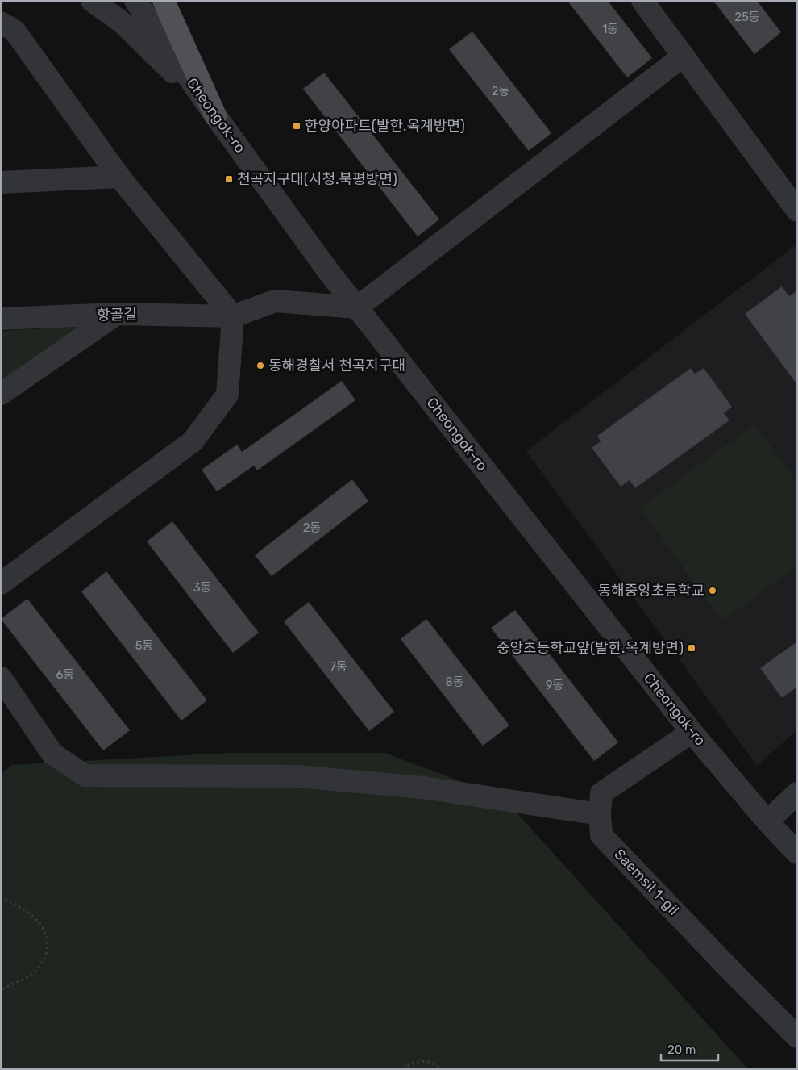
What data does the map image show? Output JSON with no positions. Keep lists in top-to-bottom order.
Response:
{
  "streets": {
    "street": ["Cheongok-ro", "항골길", "Saemsil 1-gil"]
  },
  "crossings": [
    ["Cheongok-ro", "Saemsil 1-gil"]
  ],
  "places": {
    "transit": ["한양아파트(발한.옥계방면)", "천곡지구대(시청.북평방면)", "중앙초등학교앞(발한.옥계방면)"],
    "other": ["동해경찰서 천곡지구대", "동해중앙초등학교"]
  },
  "house_numbers": [
    "25동",
    "1동",
    "2동",
    "2동",
    "3동",
    "5동",
    "7동",
    "6동",
    "8동",
    "9동"
  ],
  "scale_bar": "20 m"
}
